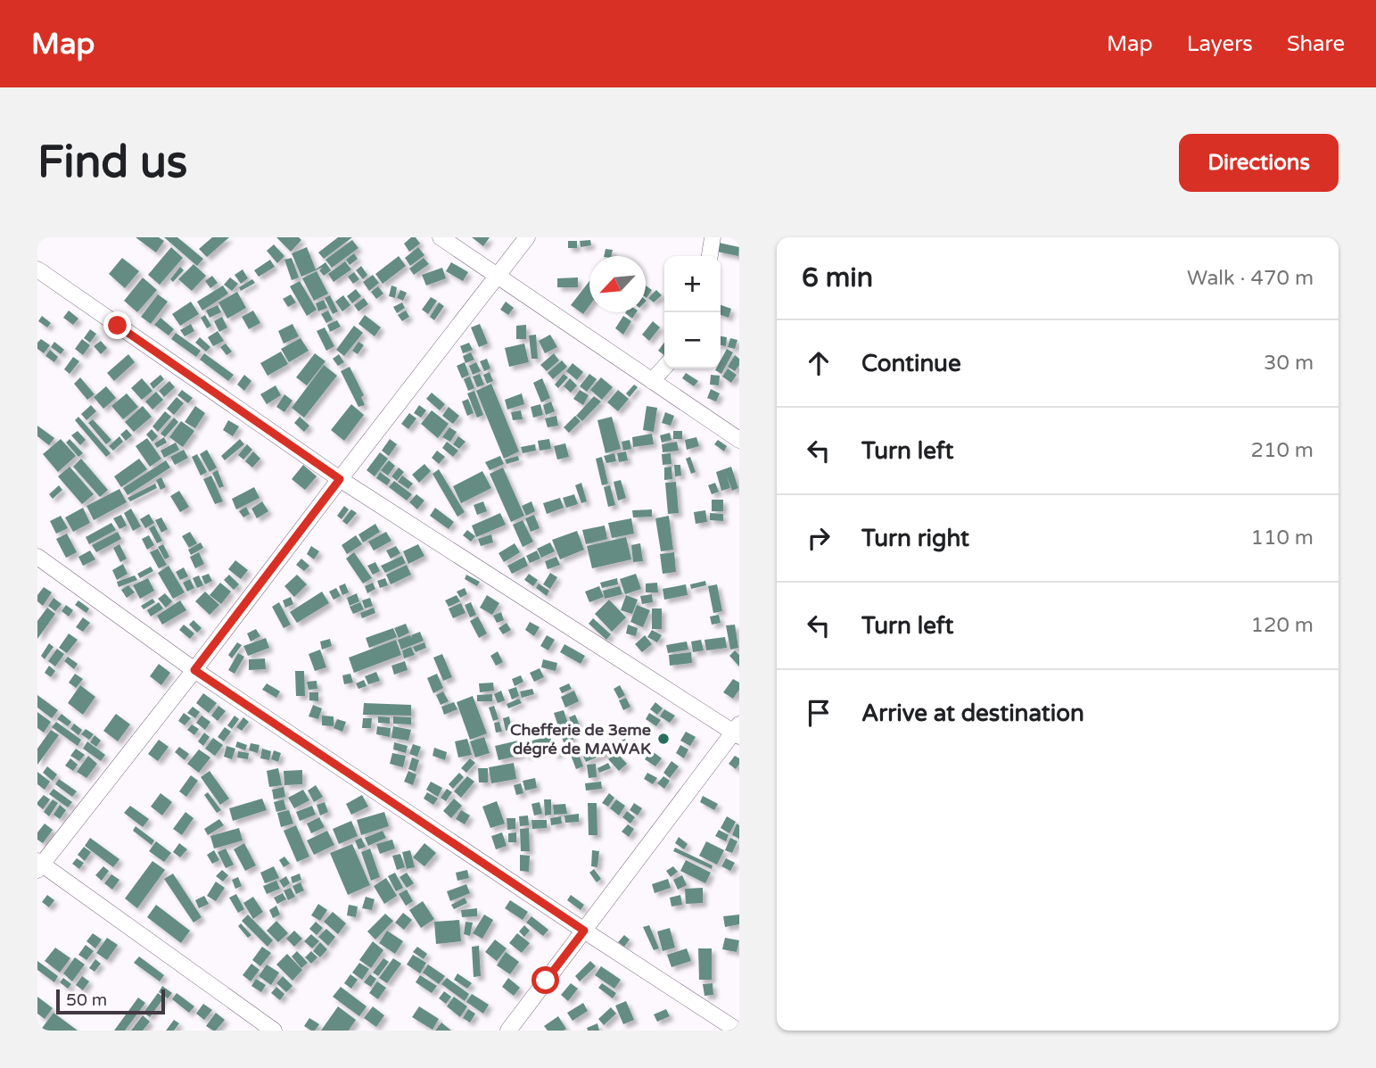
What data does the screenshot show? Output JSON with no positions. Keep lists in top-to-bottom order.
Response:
{
  "places": ["Chefferie de 3eme dégré de MAWAK"],
  "scale_bar": "50 m",
  "north": "bottom left",
  "page": {
    "header": "Map",
    "nav": ["Map", "Layers", "Share"],
    "buttons": "Directions",
    "title": "Find us",
    "heading": ["6 min", "Walk · 470 m"],
    "map_buttons": ["+", "−"],
    "list": [
      ["Continue", "30 m"],
      ["Turn left", "210 m"],
      ["Turn right", "110 m"],
      ["Turn left", "120 m"],
      "Arrive at destination"
    ],
    "scale": "50 m"
  }
}
